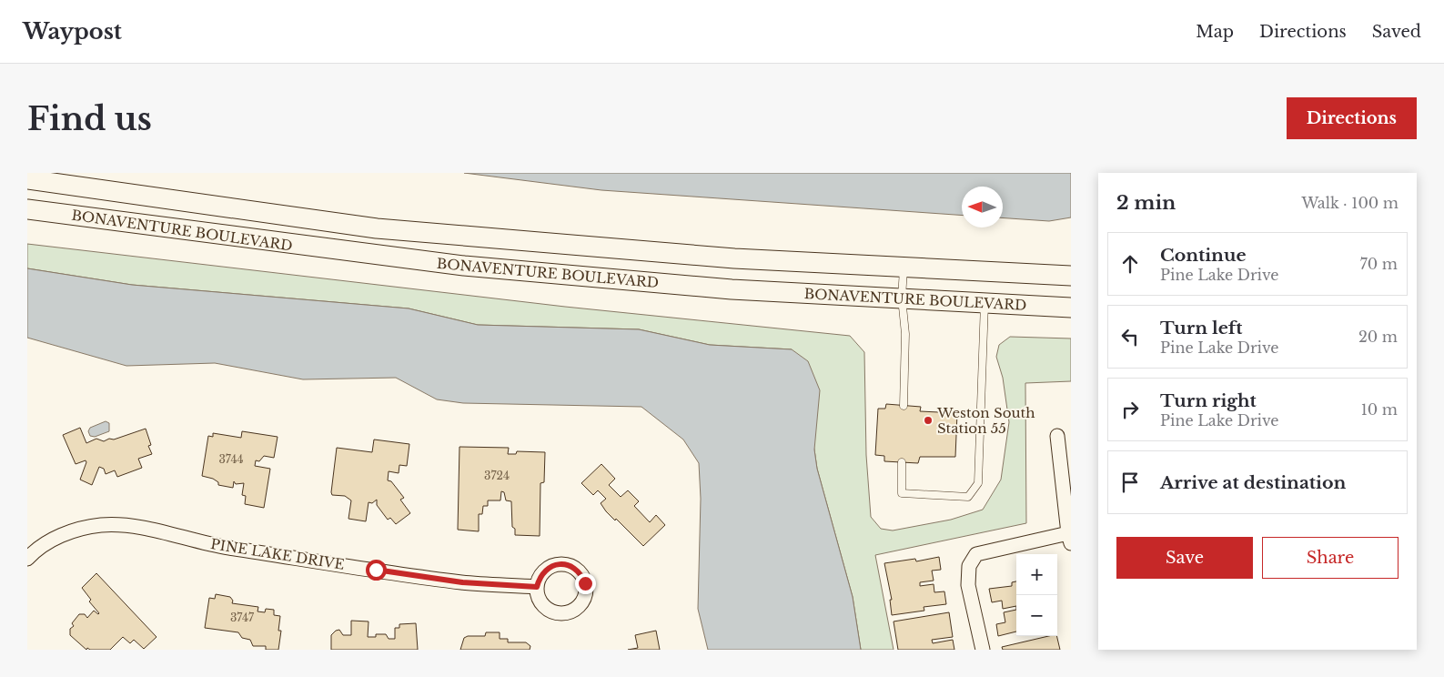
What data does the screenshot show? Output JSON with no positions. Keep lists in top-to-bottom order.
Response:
{
  "streets": {
    "main road": ["BONAVENTURE BOULEVARD"],
    "street": ["PINE LAKE DRIVE"]
  },
  "places": ["Weston South Station 55"],
  "house_numbers": ["3744", "3724", "3747"],
  "north": "left",
  "page": {
    "header": "Waypost",
    "nav": ["Map", "Directions", "Saved"],
    "buttons": [
      "Directions",
      ["Save", "Share"]
    ],
    "title": "Find us",
    "heading": ["2 min", "Walk · 100 m"],
    "list": [
      ["Continue", "Pine Lake Drive", "70 m"],
      ["Turn left", "Pine Lake Drive", "20 m"],
      ["Turn right", "Pine Lake Drive", "10 m"],
      "Arrive at destination"
    ],
    "map_buttons": ["+", "−"]
  }
}
